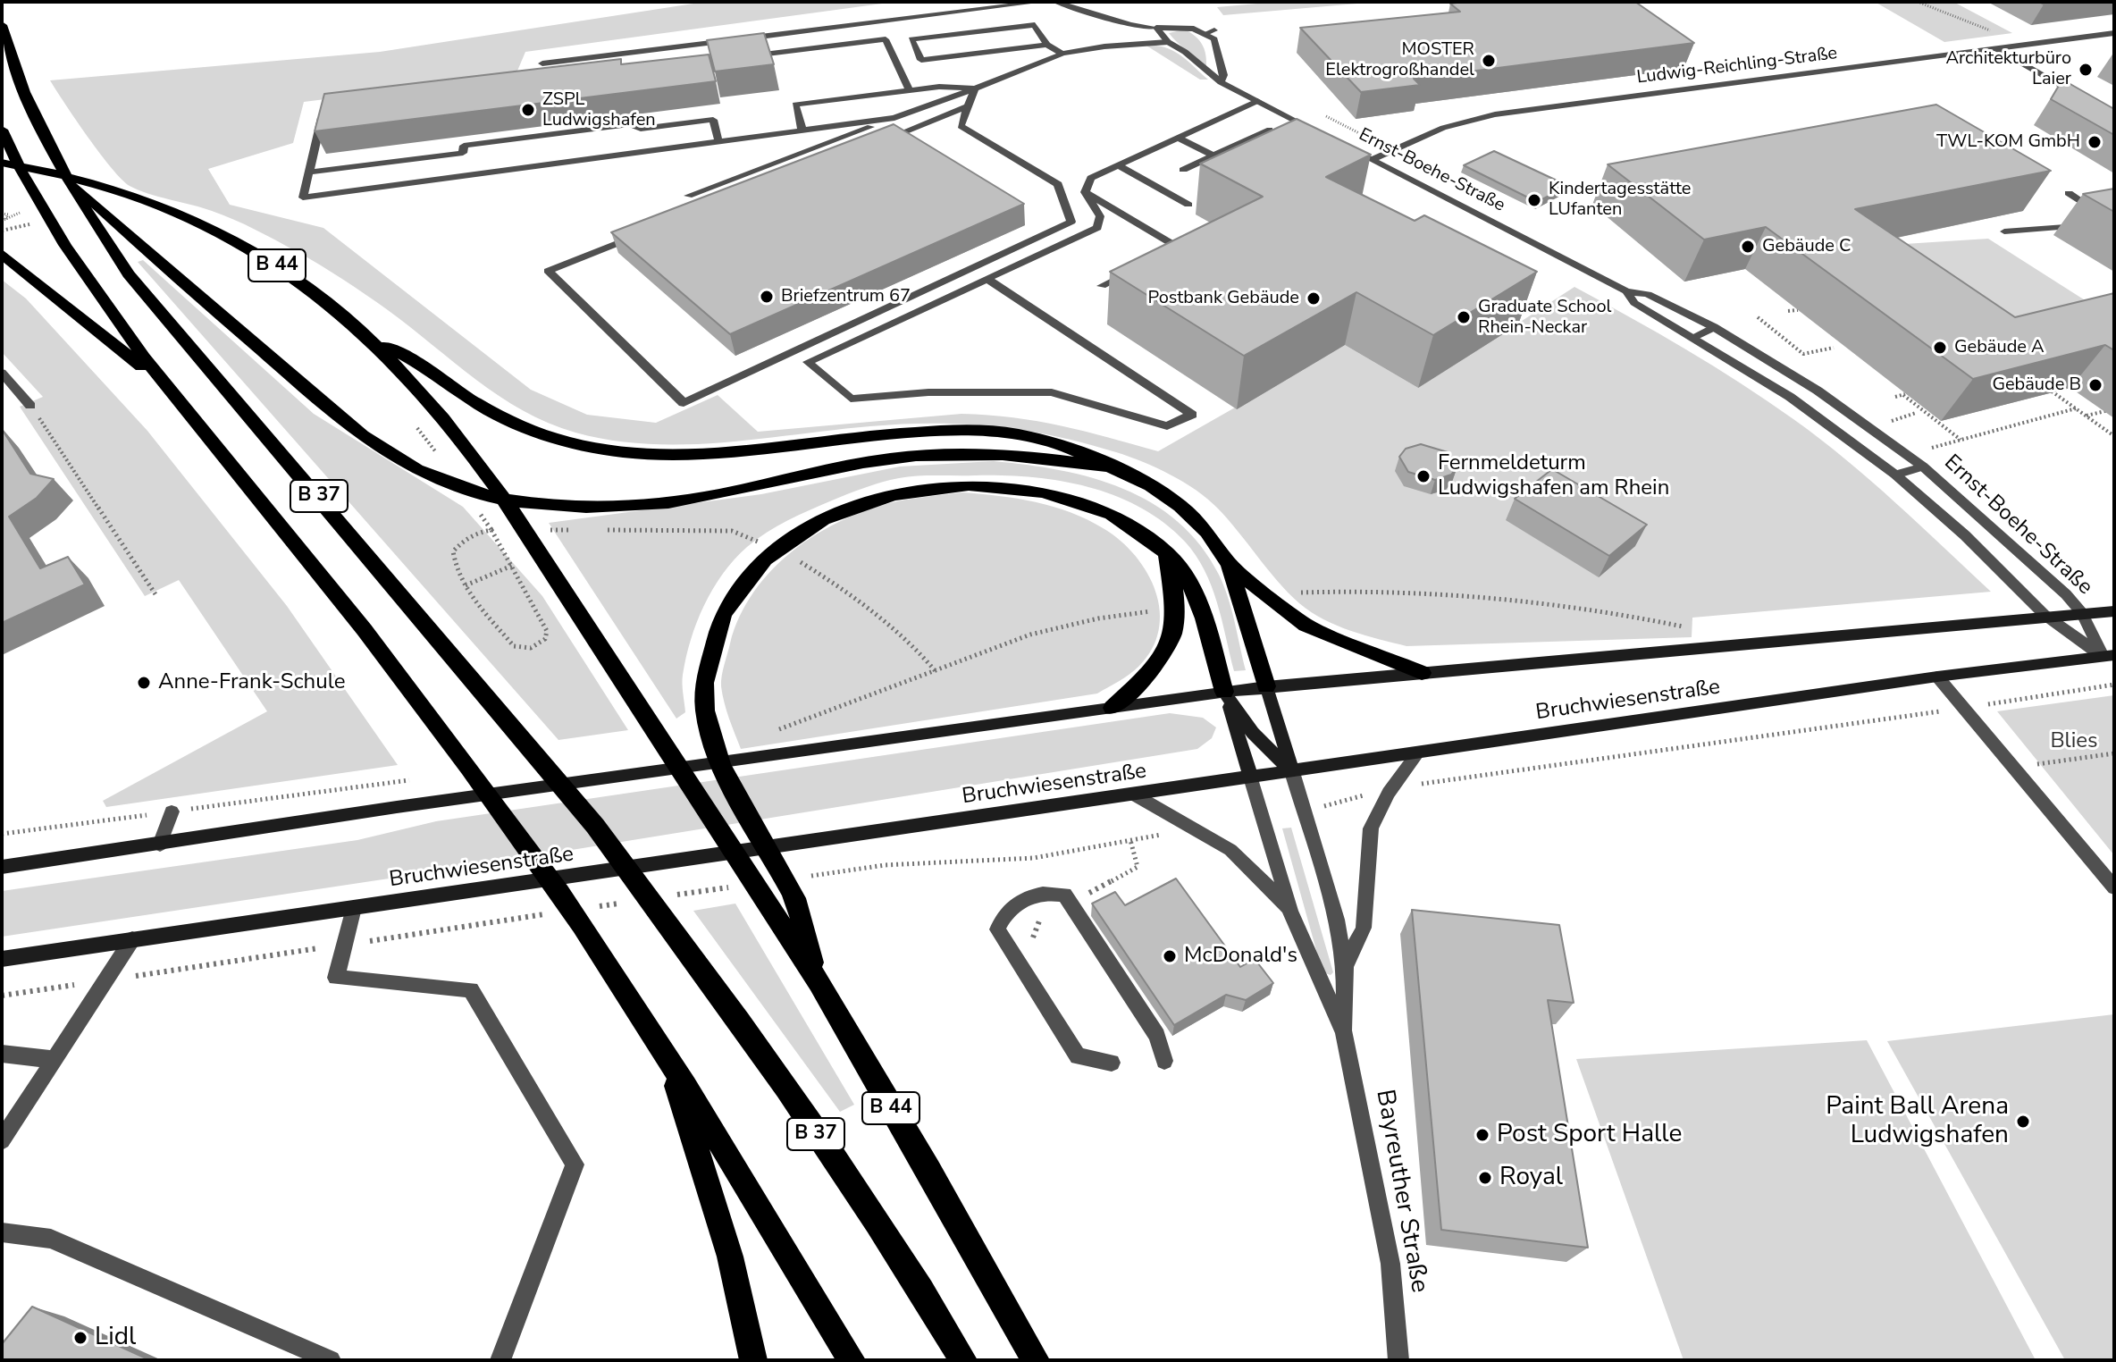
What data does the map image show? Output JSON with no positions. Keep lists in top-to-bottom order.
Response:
{
  "streets": {
    "highway": ["B 44", "B 37"],
    "main road": ["Bruchwiesenstraße"],
    "street": ["Ludwig-Reichling-Straße", "Ernst-Boehe-Straße", "Bayreuther Straße"]
  },
  "crossings": [
    ["Ludwig-Reichling-Straße", "Ernst-Boehe-Straße"],
    ["Ernst-Boehe-Straße", "Bruchwiesenstraße"],
    ["Bruchwiesenstraße", "Bayreuther Straße"]
  ],
  "parks": ["Blies"],
  "places": [
    "MOSTER Elektrogroßhandel",
    "Architekturbüro Laier",
    "ZSPL Ludwigshafen",
    "TWL-KOM GmbH",
    "Kindertagesstätte LUfanten",
    "Gebäude C",
    "Briefzentrum 67",
    "Postbank Gebäude",
    "Graduate School Rhein-Neckar",
    "Gebäude A",
    "Gebäude B",
    "Fernmeldeturm Ludwigshafen am Rhein",
    "Anne-Frank-Schule",
    "McDonald's",
    "Paint Ball Arena Ludwigshafen",
    "Post Sport Halle",
    "Royal",
    "Lidl"
  ]
}
